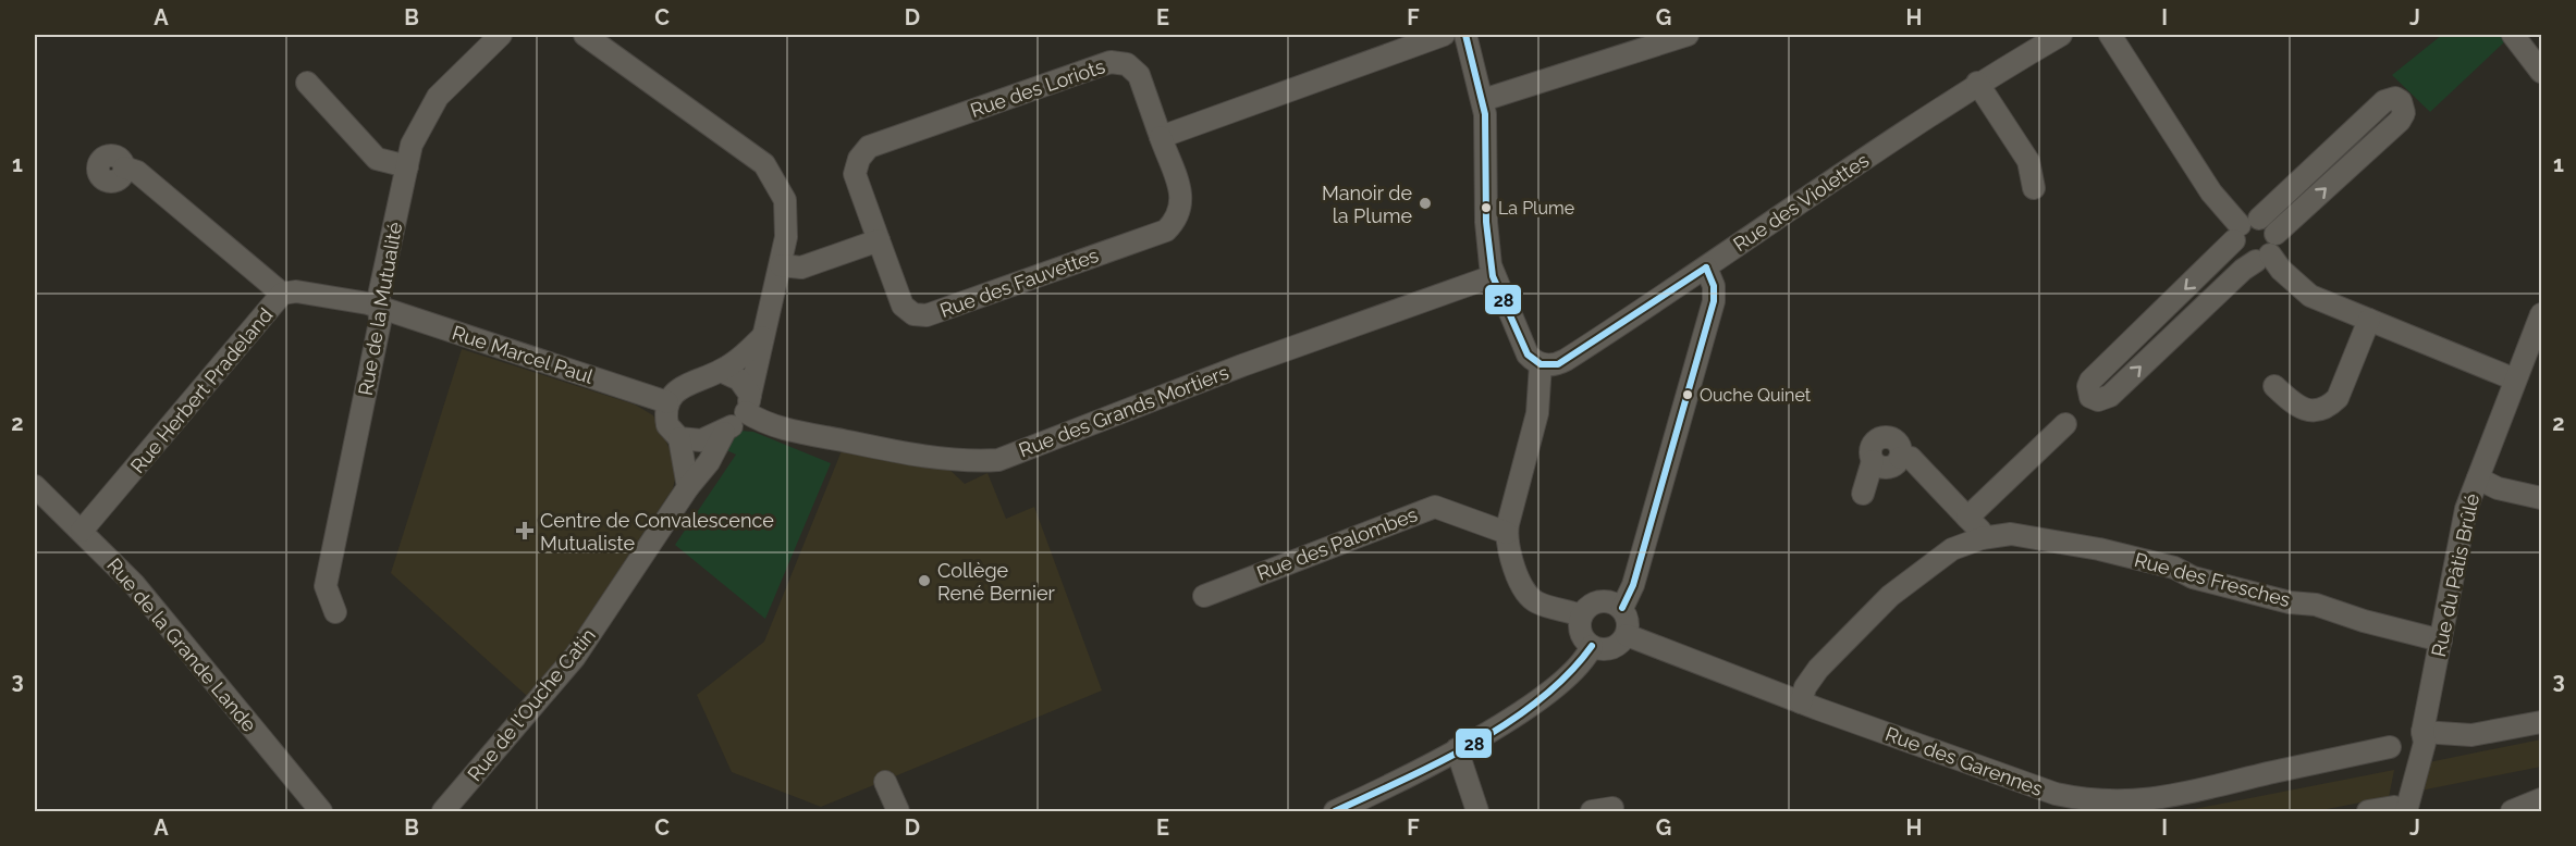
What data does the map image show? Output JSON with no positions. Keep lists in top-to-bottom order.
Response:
{
  "streets": {
    "street": [
      "Rue des Loriots",
      "Rue des Violettes",
      "Rue des Fauvettes",
      "Rue de la Mutualité",
      "Rue Marcel Paul",
      "Rue Herbert Pradeland",
      "Rue des Grands Mortiers",
      "Rue des Palombes",
      "Rue du Pâtis Brûlé",
      "Rue des Fresches",
      "Rue de la Grande Lande",
      "Rue de l'Ouche Catin",
      "Rue des Garennes"
    ]
  },
  "crossings": [
    ["Rue des Loriots", "Rue des Fauvettes"],
    ["Rue de la Mutualité", "Rue Marcel Paul"],
    ["Rue de la Mutualité", "Rue Herbert Pradeland"],
    ["Rue Marcel Paul", "Rue Herbert Pradeland"],
    ["Rue Marcel Paul", "Rue des Grands Mortiers"],
    ["Rue Marcel Paul", "Rue de l'Ouche Catin"],
    ["Rue Herbert Pradeland", "Rue de la Grande Lande"],
    ["Rue des Grands Mortiers", "Rue de l'Ouche Catin"],
    ["Rue du Pâtis Brûlé", "Rue des Fresches"],
    ["Rue des Fresches", "Rue des Garennes"]
  ],
  "places": {
    "other": [
      "Manoir de la Plume",
      "La Plume",
      "Ouche Quinet",
      "Collège René Bernier"
    ],
    "health": ["Centre de Convalescence Mutualiste"]
  },
  "lines": ["transit line 28"],
  "grid": {
    "columns": [
      "A",
      "B",
      "C",
      "D",
      "E",
      "F",
      "G",
      "H",
      "I",
      "J"
    ],
    "rows": ["1", "2", "3"]
  }
}
